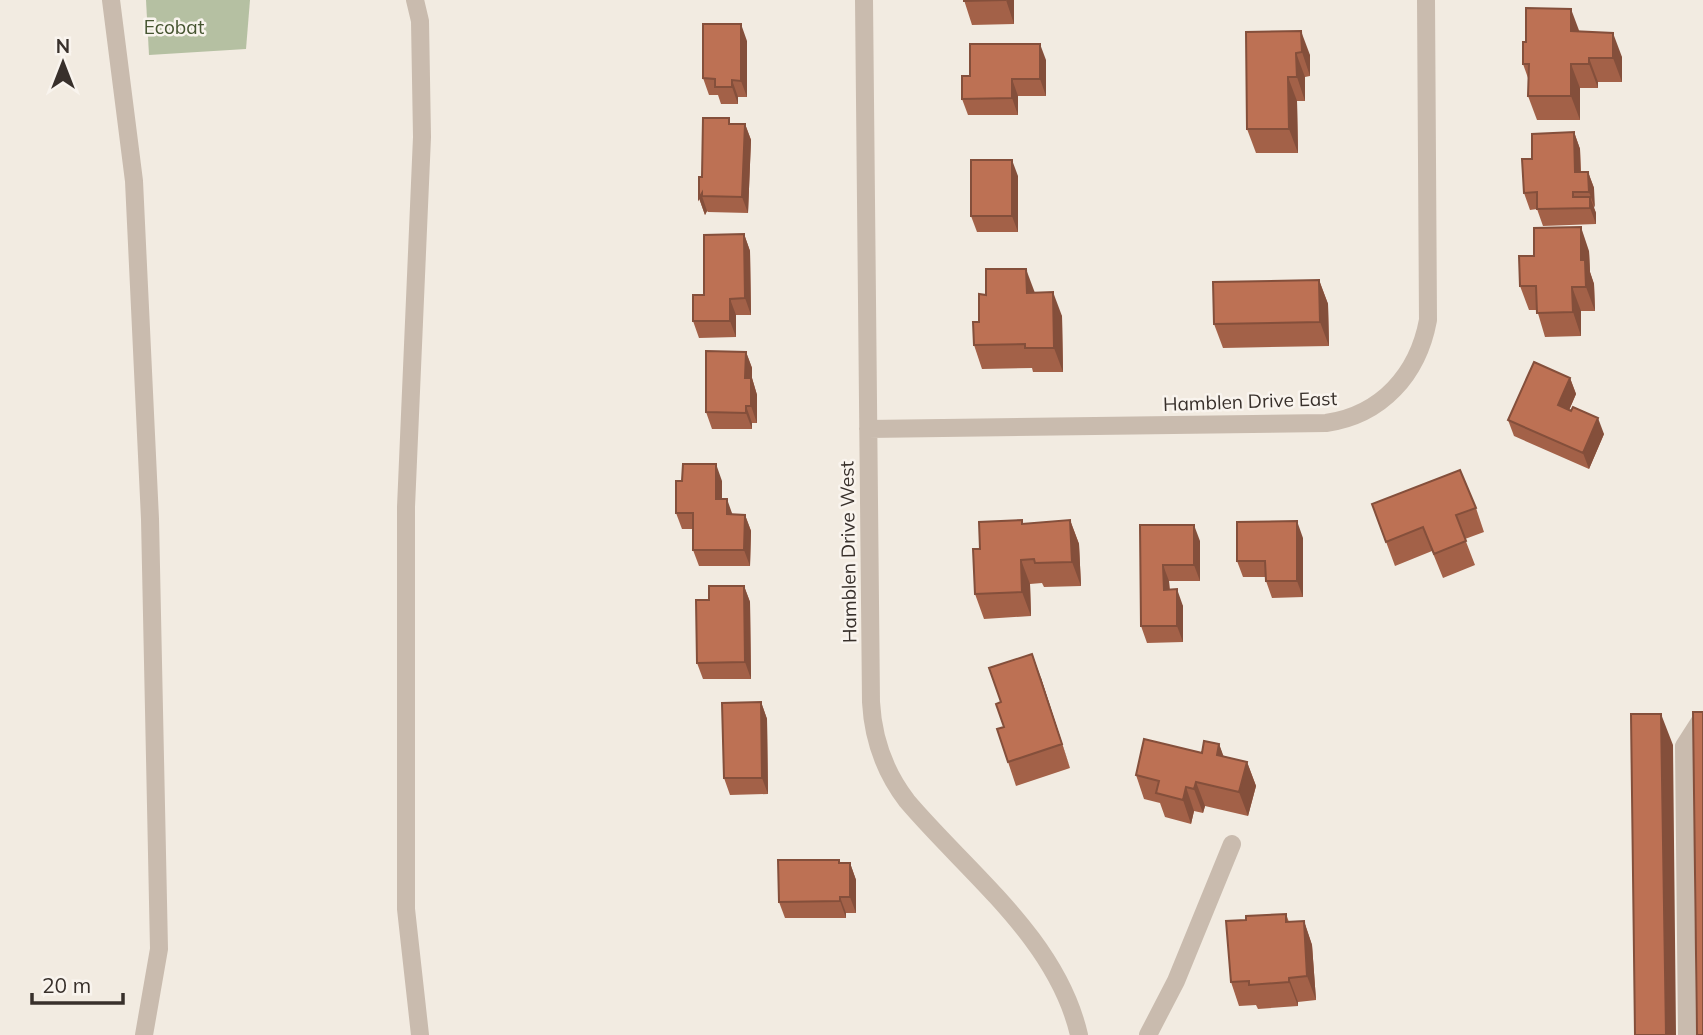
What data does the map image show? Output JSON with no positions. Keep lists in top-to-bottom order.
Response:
{
  "streets": {
    "street": ["Hamblen Drive East", "Hamblen Drive West"]
  },
  "crossings": [
    ["Hamblen Drive East", "Hamblen Drive West"]
  ],
  "parks": ["Ecobat"],
  "scale_bar": "20 m",
  "north": "top"
}
